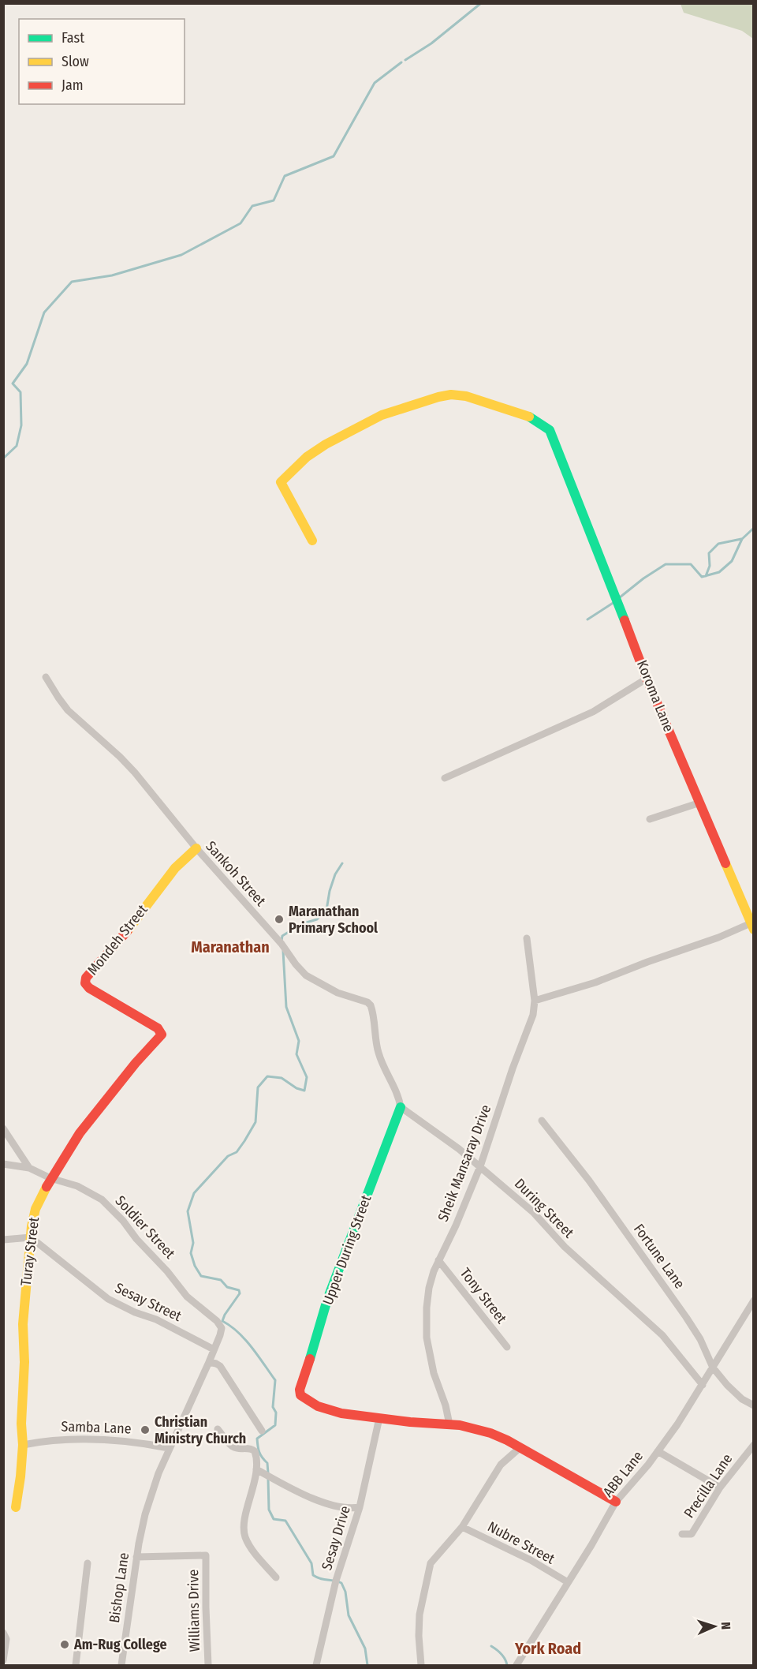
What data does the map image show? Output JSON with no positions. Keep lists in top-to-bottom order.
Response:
{
  "streets": {
    "street": [
      "Koroma Lane",
      "Sankoh Street",
      "Mondeh Street",
      "Sheik Mansaray Drive",
      "During Street",
      "Soldier Street",
      "Upper During Street",
      "Turay Street",
      "Fortune Lane",
      "Tony Street",
      "Sesay Street",
      "Samba Lane",
      "ABB Lane",
      "Precilla Lane",
      "Sesay Drive",
      "Nubre Street",
      "Bishop Lane",
      "Williams Drive"
    ]
  },
  "crossings": [
    ["Sankoh Street", "Mondeh Street"],
    ["Sankoh Street", "During Street"],
    ["Sankoh Street", "Upper During Street"],
    ["Mondeh Street", "Turay Street"],
    ["Sheik Mansaray Drive", "During Street"],
    ["Sheik Mansaray Drive", "Tony Street"],
    ["During Street", "Upper During Street"],
    ["During Street", "ABB Lane"],
    ["Soldier Street", "Turay Street"],
    ["Soldier Street", "Bishop Lane"],
    ["Upper During Street", "Sesay Drive"],
    ["Turay Street", "Sesay Street"],
    ["Turay Street", "Samba Lane"],
    ["Fortune Lane", "ABB Lane"],
    ["Sesay Street", "Bishop Lane"],
    ["Samba Lane", "Bishop Lane"],
    ["ABB Lane", "Nubre Street"],
    ["Bishop Lane", "Williams Drive"]
  ],
  "districts": ["Maranathan", "York Road"],
  "places": ["Maranathan Primary School", "Christian Ministry Church", "Am-Rug College"],
  "legend": ["Fast", "Slow", "Jam"],
  "north": "right"
}
